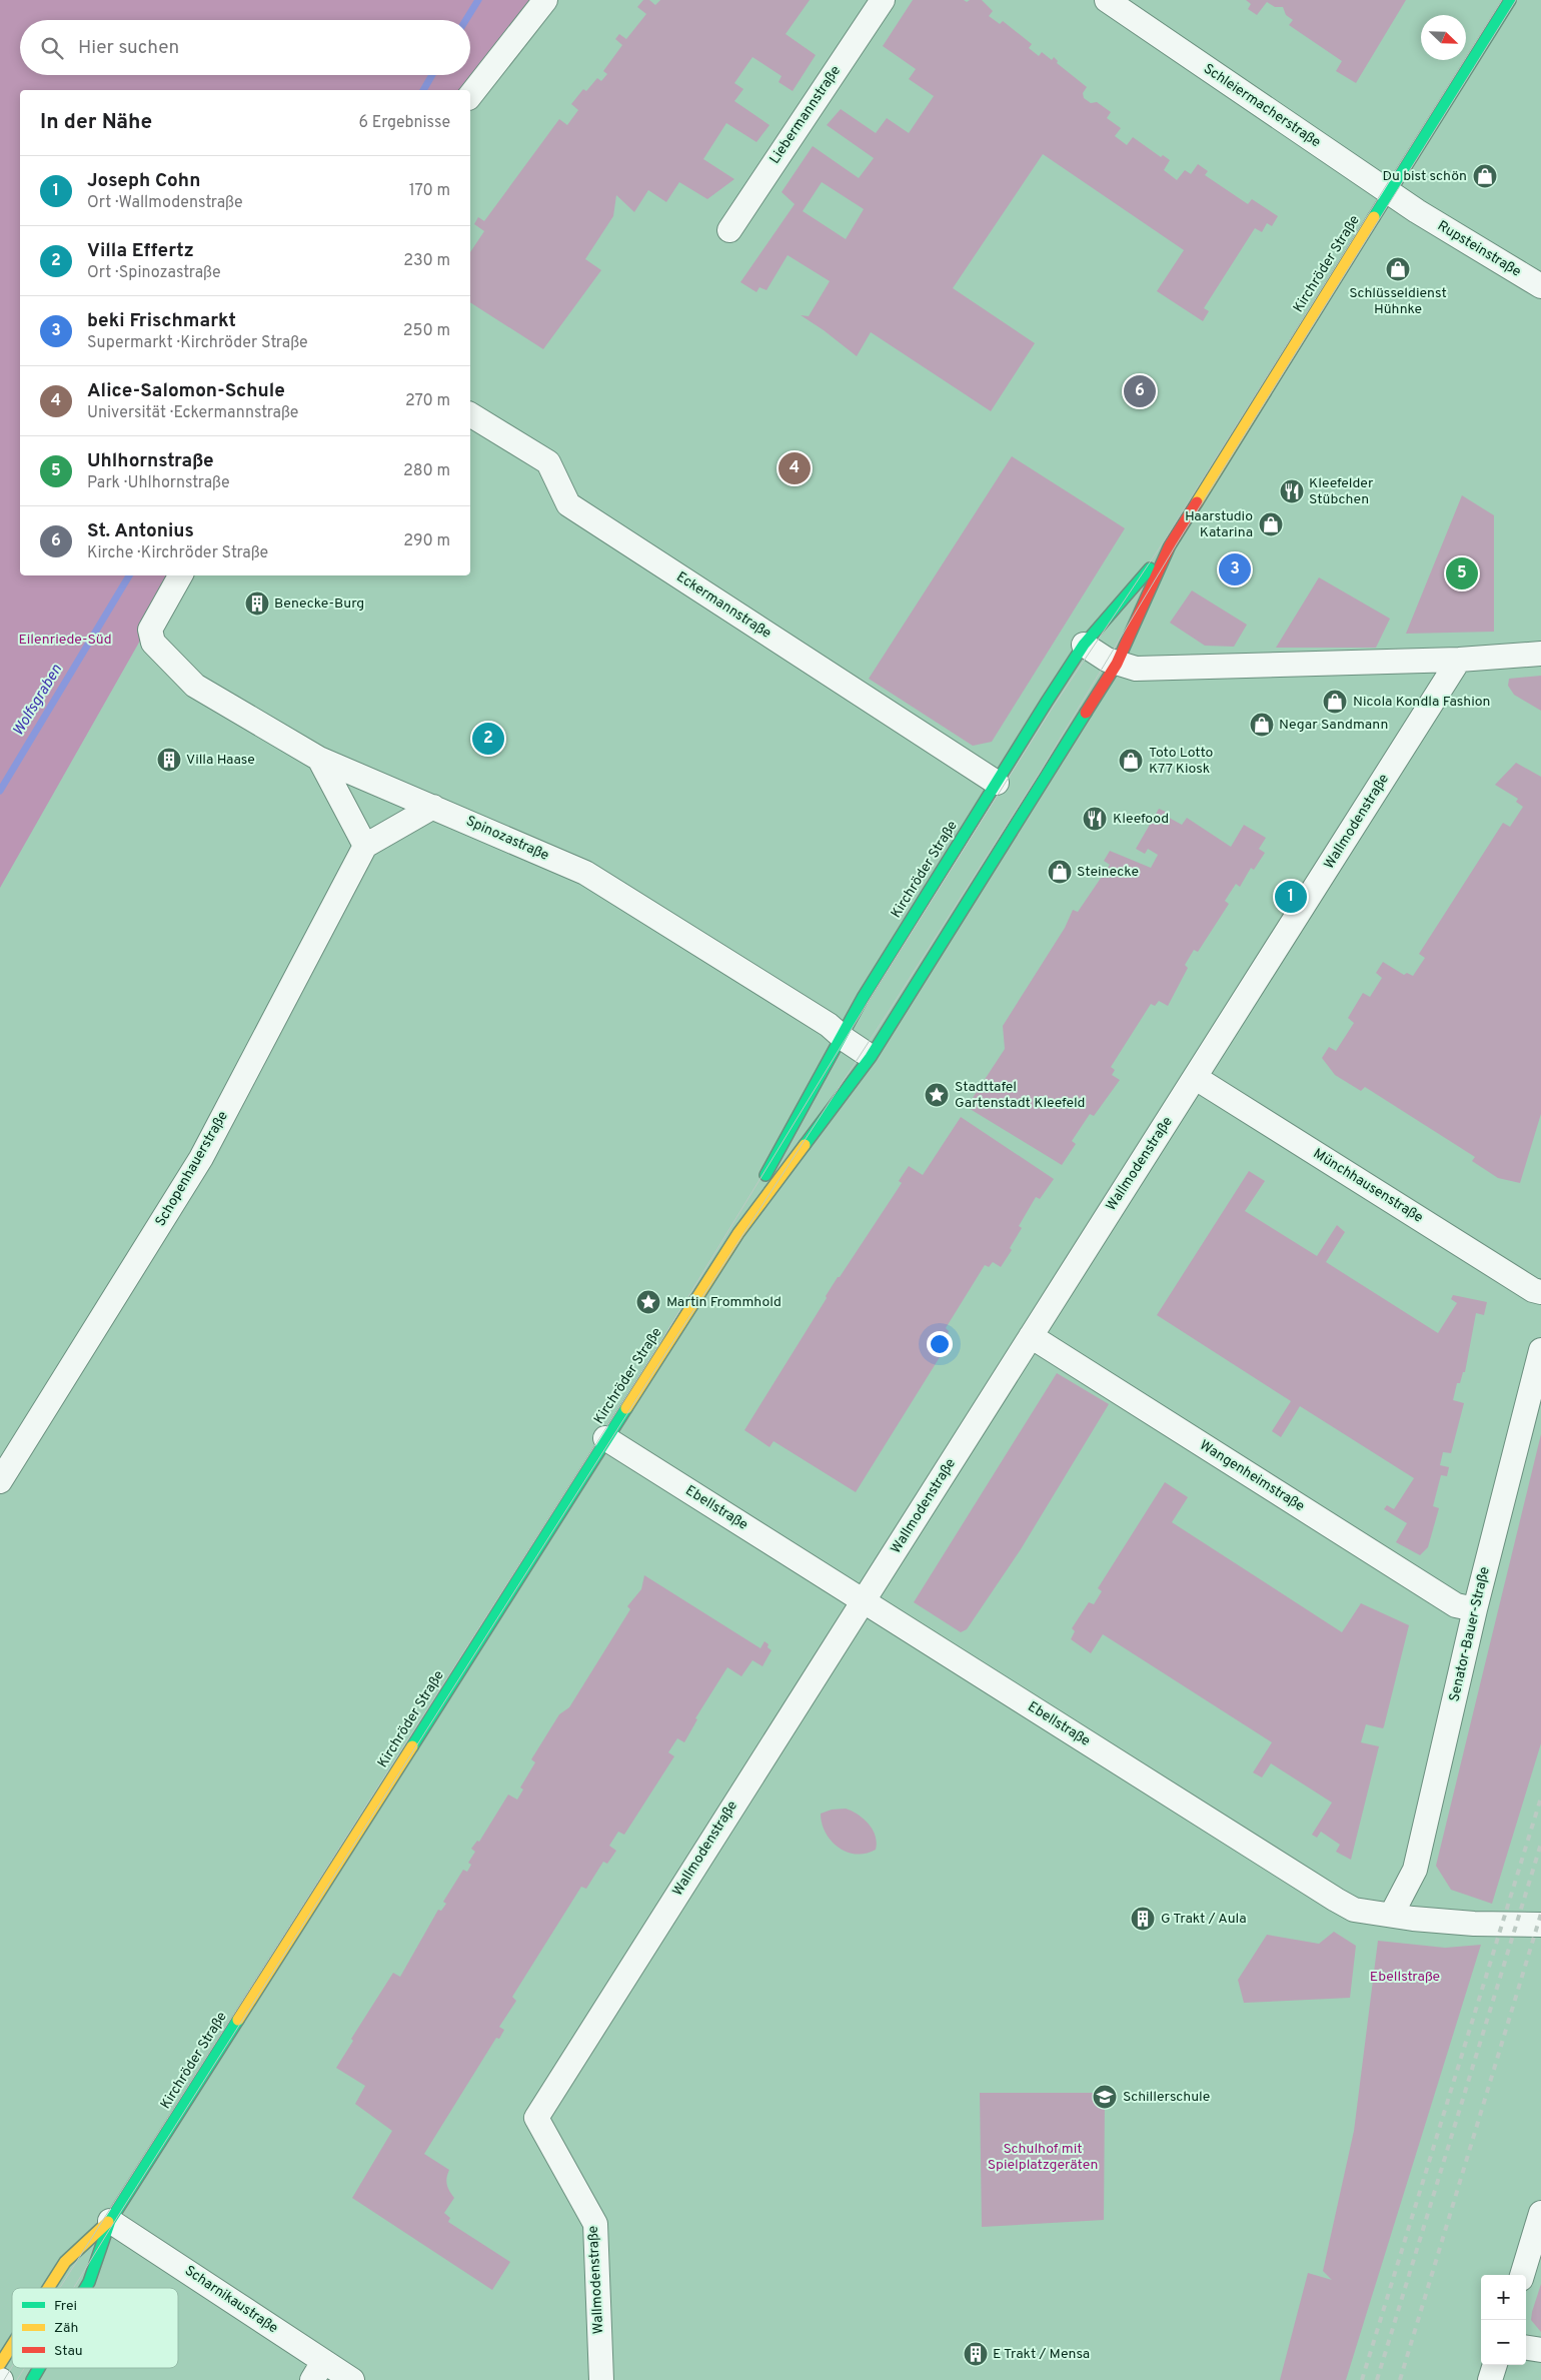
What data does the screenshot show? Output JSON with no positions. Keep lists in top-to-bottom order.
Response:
{
  "streets": {
    "main road": ["Kirchröder Straße"],
    "street": [
      "Schleiermacherstraße",
      "Liebermannstraße",
      "Rupsteinstraße",
      "Eckermannstraße",
      "Wallmodenstraße",
      "Spinozastraße",
      "Schopenhauerstraße",
      "Münchhausenstraße",
      "Wangenheimstraße",
      "Ebellstraße",
      "Senator-Bauer-Straße",
      "Scharnikaustraße"
    ]
  },
  "crossings": [
    ["Schleiermacherstraße", "Rupsteinstraße"],
    ["Schleiermacherstraße", "Kirchröder Straße"],
    ["Kirchröder Straße", "Eckermannstraße"],
    ["Kirchröder Straße", "Spinozastraße"],
    ["Kirchröder Straße", "Ebellstraße"],
    ["Kirchröder Straße", "Scharnikaustraße"],
    ["Wallmodenstraße", "Münchhausenstraße"],
    ["Wallmodenstraße", "Wangenheimstraße"],
    ["Wallmodenstraße", "Ebellstraße"],
    ["Wangenheimstraße", "Senator-Bauer-Straße"],
    ["Ebellstraße", "Senator-Bauer-Straße"]
  ],
  "water": ["Wolfsgraben"],
  "parks": ["Eilenriede-Süd", "Ebellstraße", "Schulhof mit Spielplatzgeräten"],
  "places": {
    "shop": [
      "Du bist schön",
      "Schlüsseldienst Hühnke",
      "Haarstudio Katarina",
      "Nicola Kondla Fashion",
      "Negar Sandmann",
      "Toto Lotto K77 Kiosk",
      "Steinecke"
    ],
    "restaurant": ["Kleefelder Stübchen", "Kleefood"],
    "building": [
      "Benecke-Burg",
      "Villa Haase",
      "G Trakt / Aula",
      "E Trakt / Mensa"
    ],
    "place": ["Stadttafel Gartenstadt Kleefeld", "Martin Frommhold"],
    "school or university": ["Schillerschule"]
  },
  "legend": ["Frei", "Zäh", "Stau"],
  "north": "bottom right",
  "page": {
    "search": "Hier suchen",
    "heading": ["In der Nähe", "6 Ergebnisse"],
    "list": [
      {
        "mark": "1",
        "name": "Joseph Cohn",
        "note": "Ort · Wallmodenstraße",
        "value": "170 m"
      },
      {
        "mark": "2",
        "name": "Villa Effertz",
        "note": "Ort · Spinozastraße",
        "value": "230 m"
      },
      {
        "mark": "3",
        "name": "beki Frischmarkt",
        "note": "Supermarkt · Kirchröder Straße",
        "value": "250 m"
      },
      {
        "mark": "4",
        "name": "Alice-Salomon-Schule",
        "note": "Universität · Eckermannstraße",
        "value": "270 m"
      },
      {
        "mark": "5",
        "name": "Uhlhornstraße",
        "note": "Park · Uhlhornstraße",
        "value": "280 m"
      },
      {
        "mark": "6",
        "name": "St. Antonius",
        "note": "Kirche · Kirchröder Straße",
        "value": "290 m"
      }
    ],
    "pins": [
      "6",
      "4",
      "3",
      "5",
      "2",
      "1"
    ],
    "map_buttons": ["+", "−"]
  }
}
